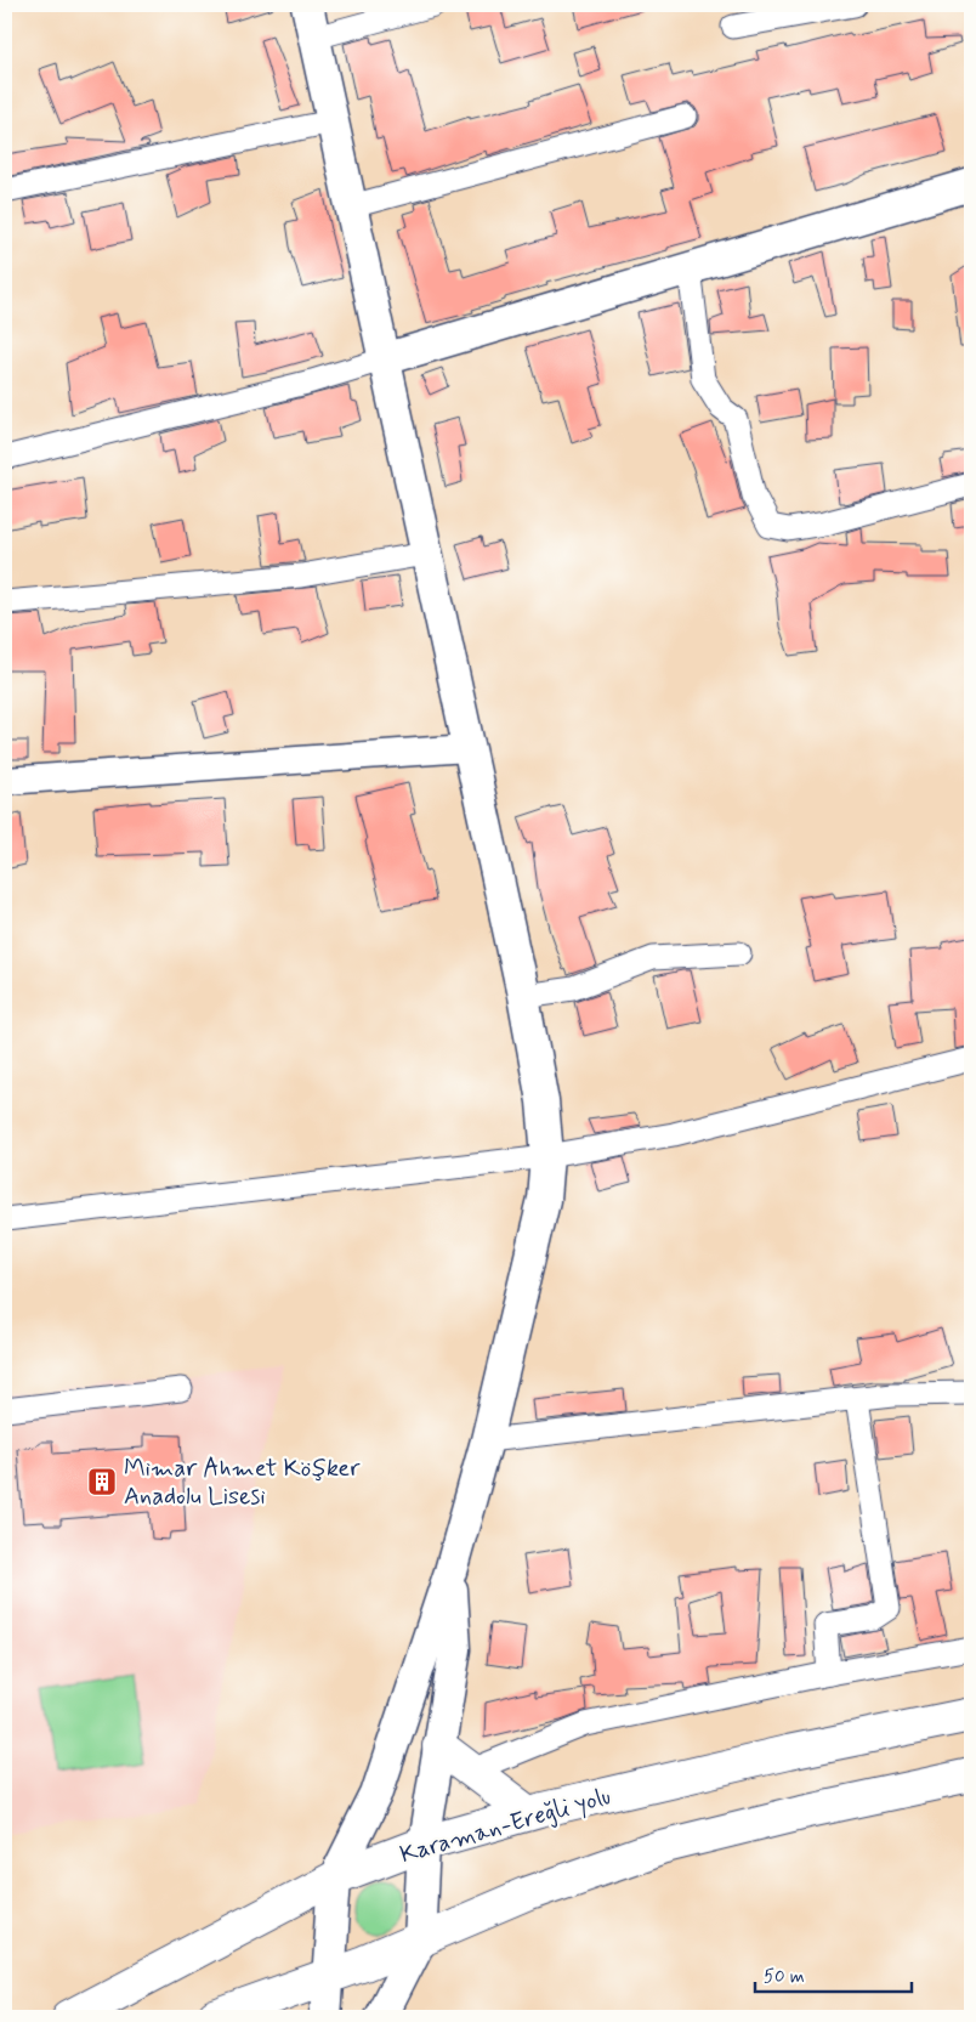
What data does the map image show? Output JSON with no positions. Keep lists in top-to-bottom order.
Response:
{
  "streets": {
    "highway": ["Karaman-Ereğli yolu"]
  },
  "places": {
    "building": ["Mimar Ahmet Köşker Anadolu Lisesi"]
  },
  "scale_bar": "50 m"
}
